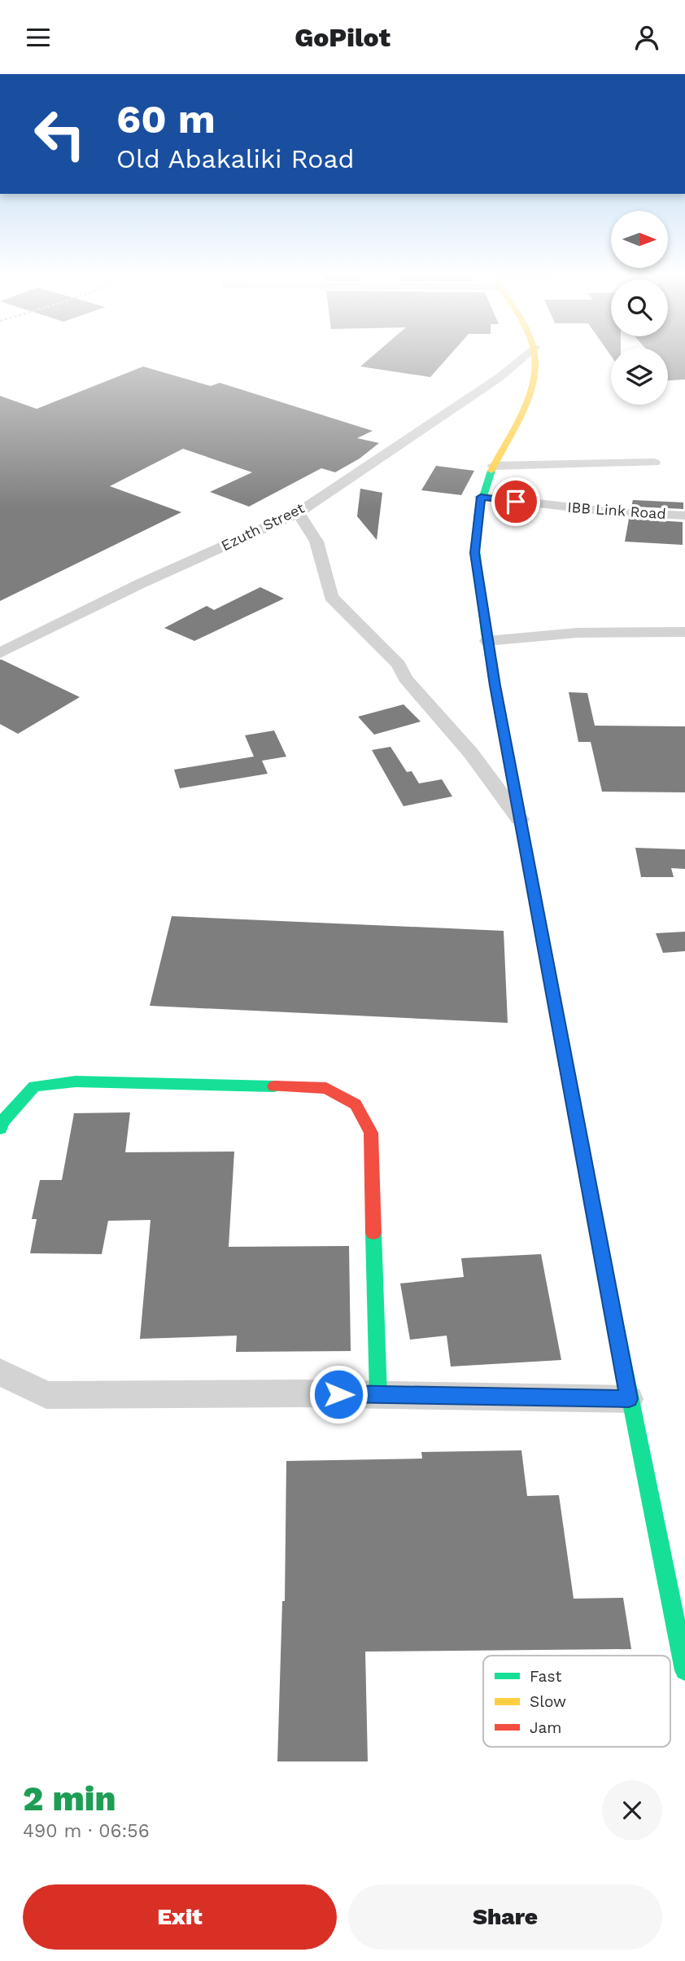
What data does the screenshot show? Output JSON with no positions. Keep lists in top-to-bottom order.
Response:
{
  "streets": {
    "street": ["IBB Link Road", "Ezuth Street"]
  },
  "legend": ["Fast", "Slow", "Jam"],
  "north": "right",
  "page": {
    "header": "GoPilot",
    "turn": ["60 m", "Old Abakaliki Road"],
    "heading": ["2 min", "490 m · 06:56"],
    "buttons": ["Exit", "Share"]
  }
}
